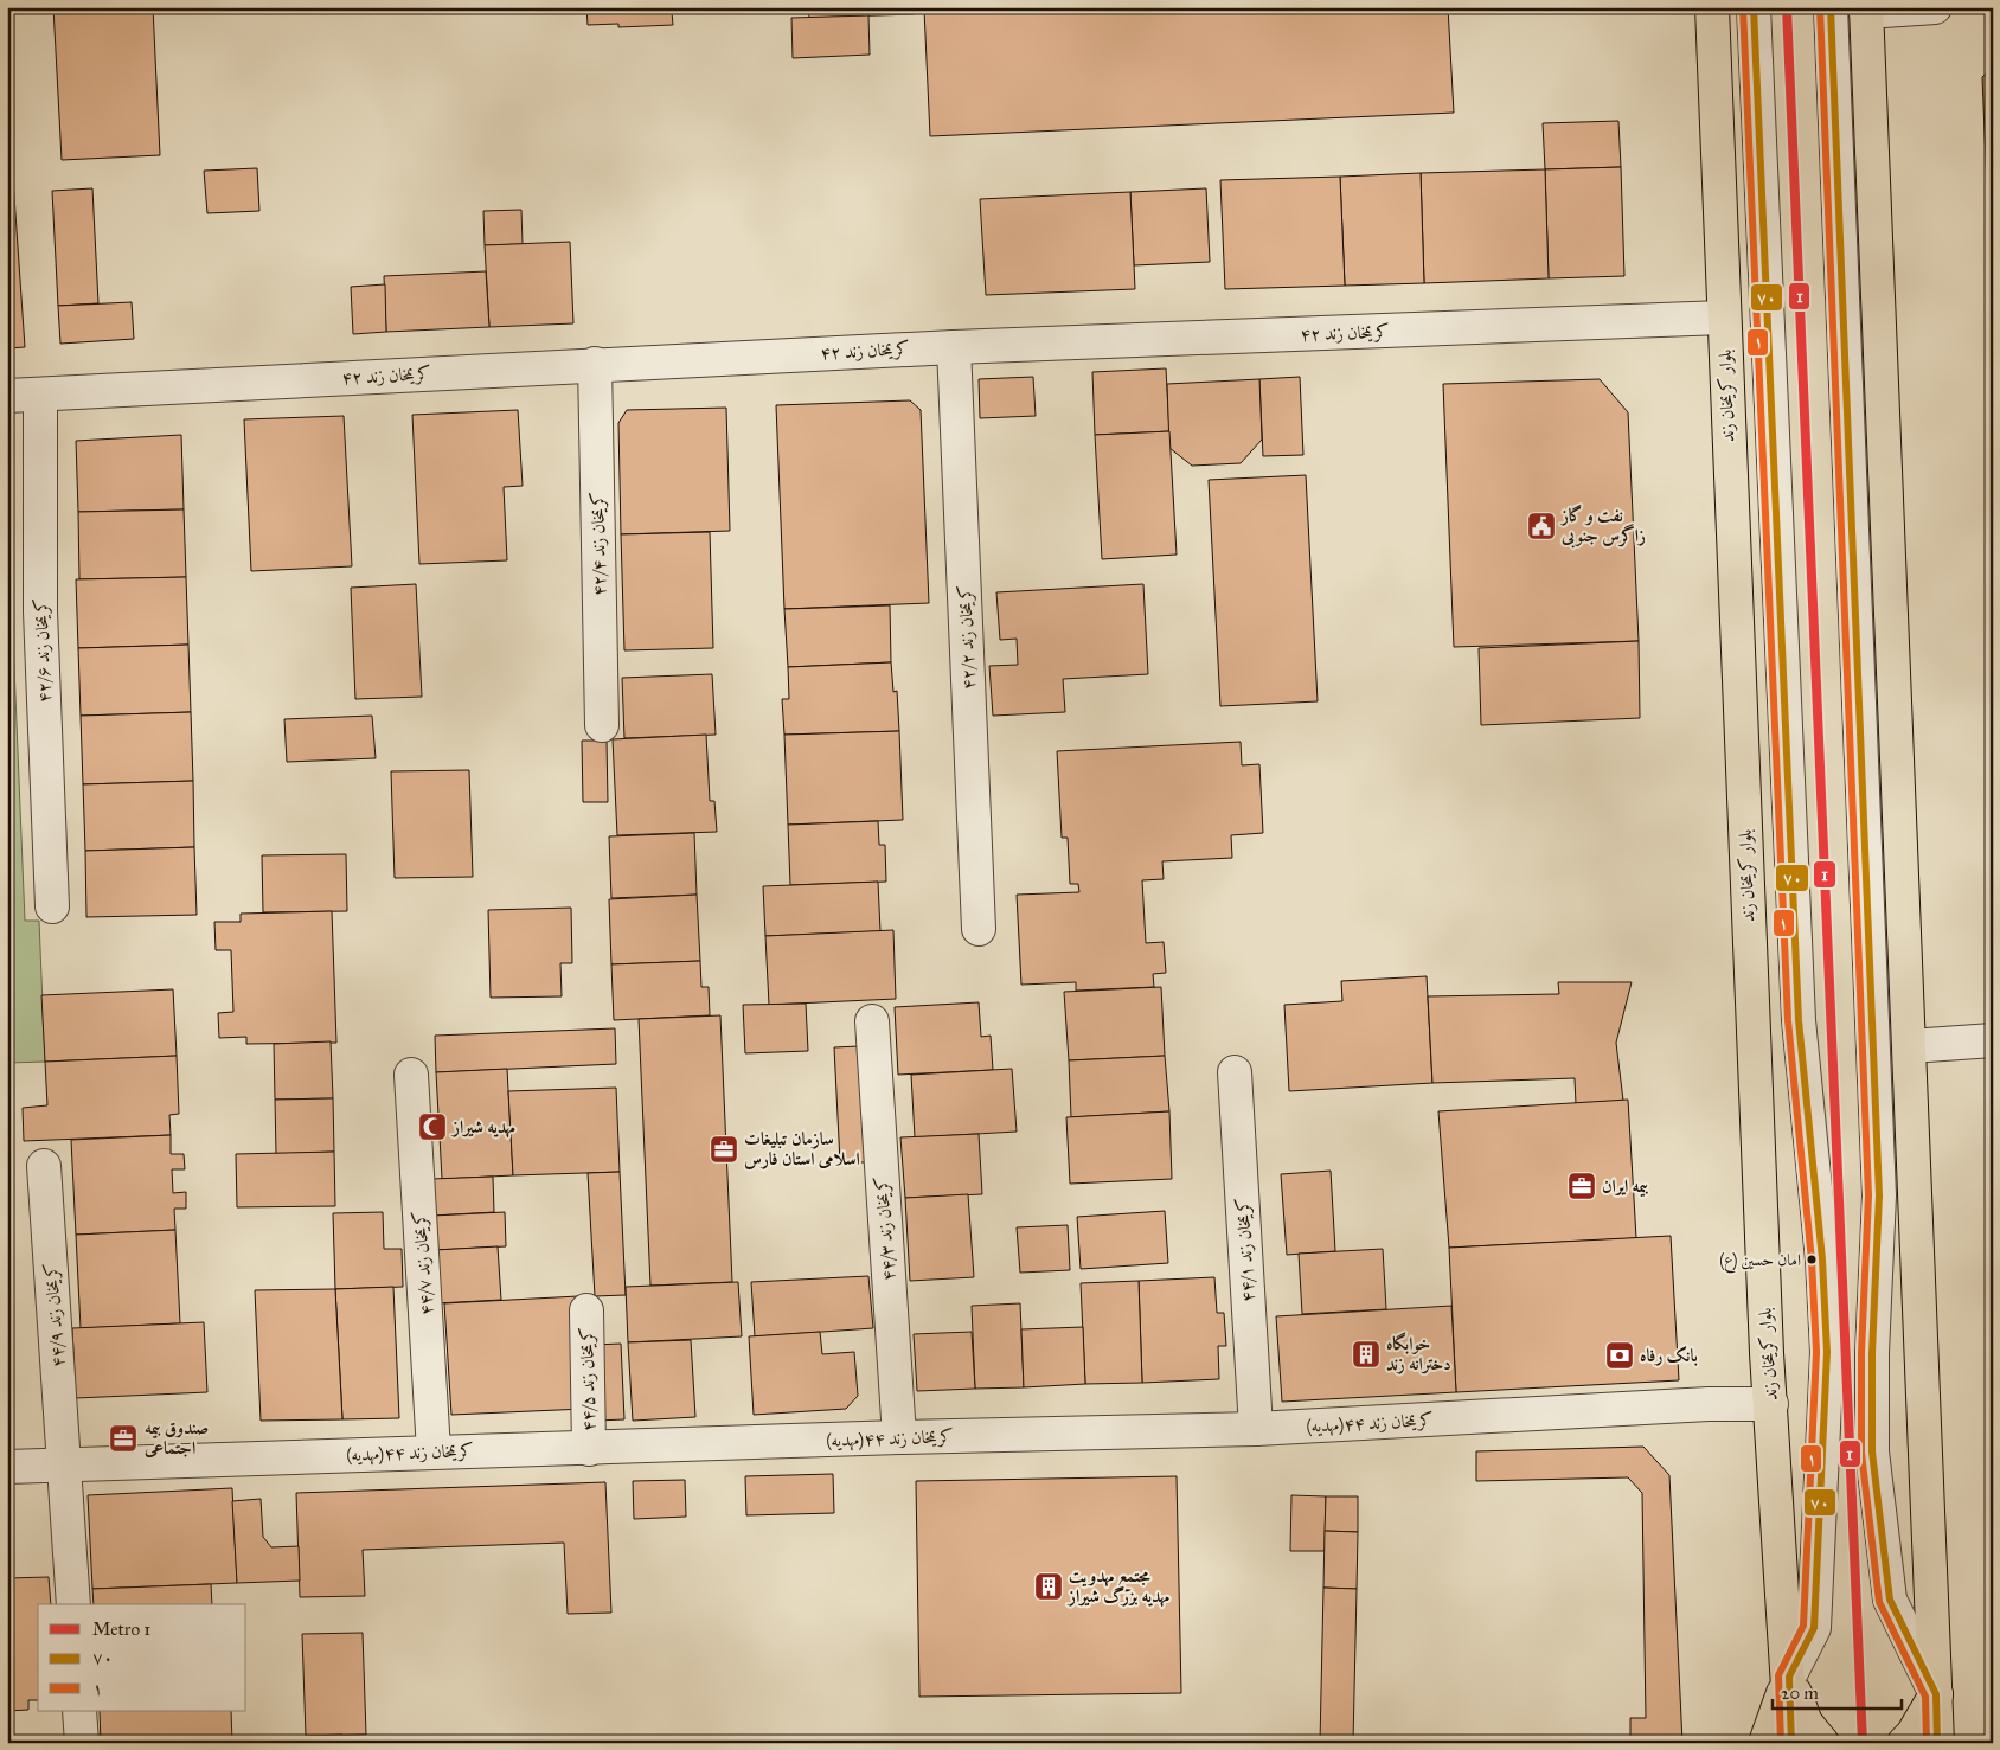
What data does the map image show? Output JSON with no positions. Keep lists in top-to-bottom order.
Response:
{
  "streets": {
    "main road": ["بلوار کریمخان زند"],
    "street": [
      "کریمخان زند ۴۲",
      "کریمخان زند ۴۲/۴",
      "کریمخان زند ۴۲/۲",
      "کریمخان زند ۴۲/۶",
      "کریمخان زند ۴۴/۳",
      "کریمخان زند ۴۴/۱",
      "کریمخان زند ۴۴/۷",
      "کریمخان زند ۴۴/۹",
      "کریمخان زند ۴۴/۵",
      "کریمخان زند ۴۴(مهدیه)"
    ]
  },
  "crossings": [
    ["کریمخان زند ۴۲", "بلوار کریمخان زند"],
    ["کریمخان زند ۴۲", "کریمخان زند ۴۲/۴"],
    ["کریمخان زند ۴۲", "کریمخان زند ۴۲/۲"],
    ["کریمخان زند ۴۲", "کریمخان زند ۴۲/۶"],
    ["بلوار کریمخان زند", "کریمخان زند ۴۴(مهدیه)"],
    ["کریمخان زند ۴۴/۳", "کریمخان زند ۴۴(مهدیه)"],
    ["کریمخان زند ۴۴/۱", "کریمخان زند ۴۴(مهدیه)"],
    ["کریمخان زند ۴۴/۷", "کریمخان زند ۴۴(مهدیه)"],
    ["کریمخان زند ۴۴/۹", "کریمخان زند ۴۴(مهدیه)"],
    ["کریمخان زند ۴۴/۵", "کریمخان زند ۴۴(مهدیه)"]
  ],
  "places": {
    "public building": ["نفت و گاز زاگرس جنوبی"],
    "mosque": ["مهدیه شیراز"],
    "office": ["سازمان تبلیغات اسلامی استان فارس", "بیمه ایران", "صندوق بیمه اجتماعی"],
    "other": ["امان حسین (ع)"],
    "building": ["خوابگاه دخترانه زند", "مجتمع مهدویت مهدیه بزرگ شیراز"],
    "bank": ["بانک رفاه"]
  },
  "lines": ["metro line 1", "transit line ۷۰", "transit line ۱"],
  "legend": ["Metro 1", "۷۰", "۱"],
  "scale_bar": "20 m"
}
